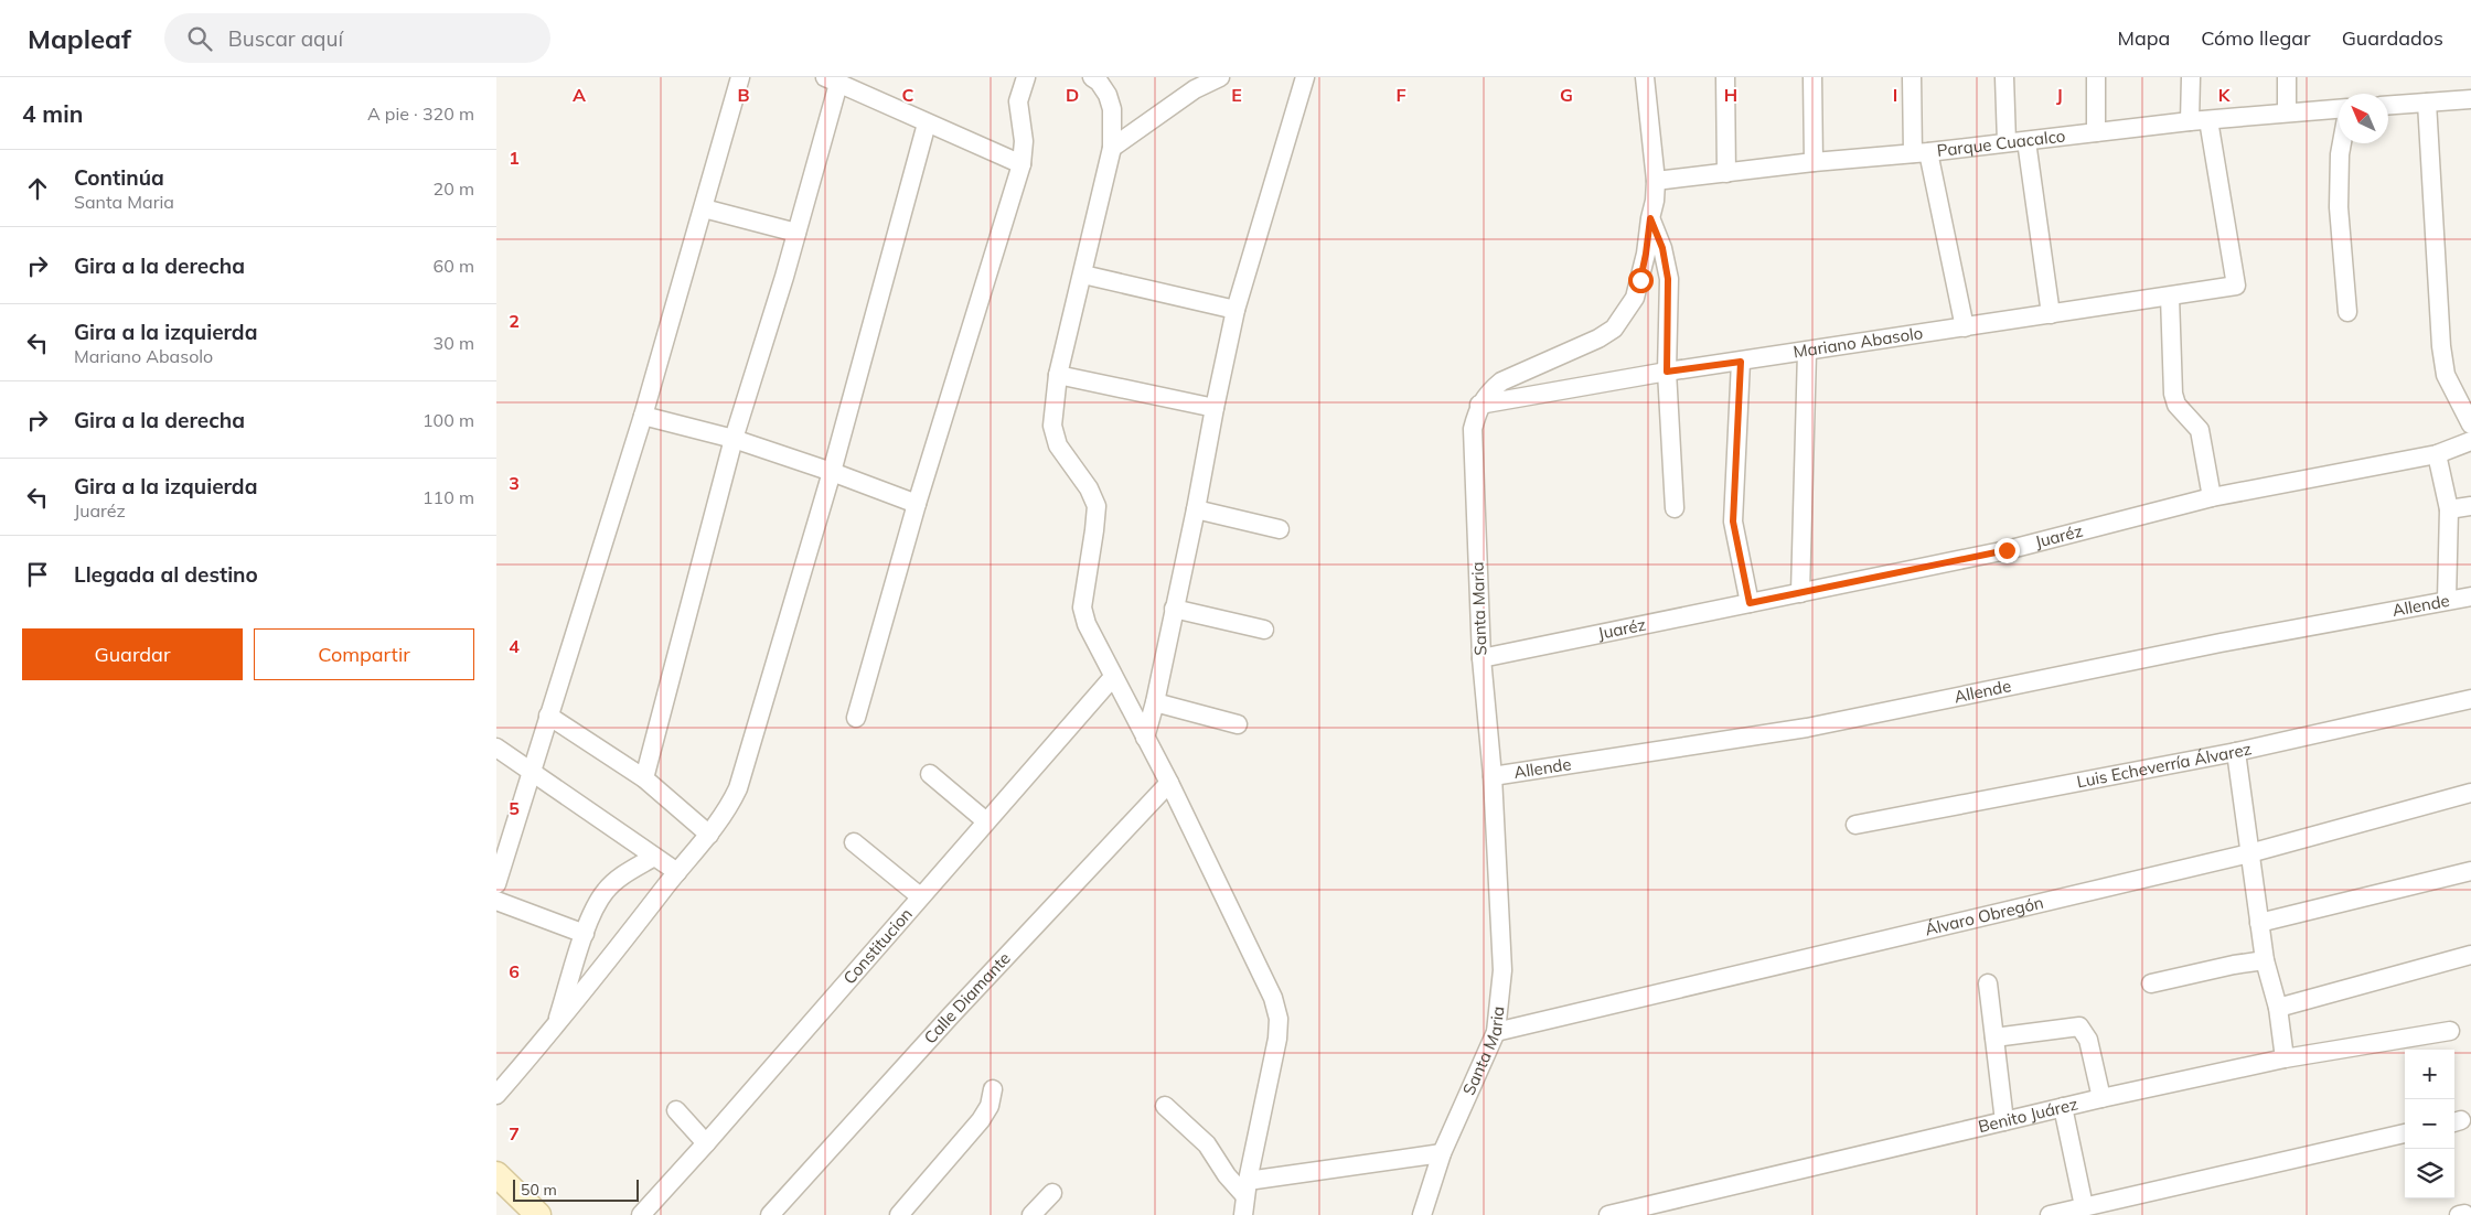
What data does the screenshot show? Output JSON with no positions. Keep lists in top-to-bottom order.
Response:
{
  "streets": {
    "street": [
      "Parque Cuacalco",
      "Mariano Abasolo",
      "Juaréz",
      "Allende",
      "Santa Maria",
      "Luis Echeverría Álvarez",
      "Álvaro Obregón",
      "Constitucion",
      "Calle Diamante",
      "Benito Juárez"
    ]
  },
  "crossings": [
    ["Parque Cuacalco", "Mariano Abasolo"],
    ["Parque Cuacalco", "Santa Maria"],
    ["Mariano Abasolo", "Santa Maria"],
    ["Juaréz", "Santa Maria"],
    ["Allende", "Santa Maria"],
    ["Santa Maria", "Álvaro Obregón"]
  ],
  "scale_bar": "50 m",
  "north": "top left",
  "page": {
    "header": "Mapleaf",
    "search": "Buscar aquí",
    "nav": ["Mapa", "Cómo llegar", "Guardados"],
    "heading": ["4 min", "A pie · 320 m"],
    "list": [
      ["Continúa", "Santa Maria", "20 m"],
      ["Gira a la derecha", "60 m"],
      ["Gira a la izquierda", "Mariano Abasolo", "30 m"],
      ["Gira a la derecha", "100 m"],
      ["Gira a la izquierda", "Juaréz", "110 m"],
      "Llegada al destino"
    ],
    "buttons": ["Guardar", "Compartir"],
    "map_buttons": ["+", "−"],
    "scale": "50 m"
  },
  "grid": {
    "columns": [
      "A",
      "B",
      "C",
      "D",
      "E",
      "F",
      "G",
      "H",
      "I",
      "J",
      "K"
    ],
    "rows": [
      "1",
      "2",
      "3",
      "4",
      "5",
      "6",
      "7"
    ]
  }
}
